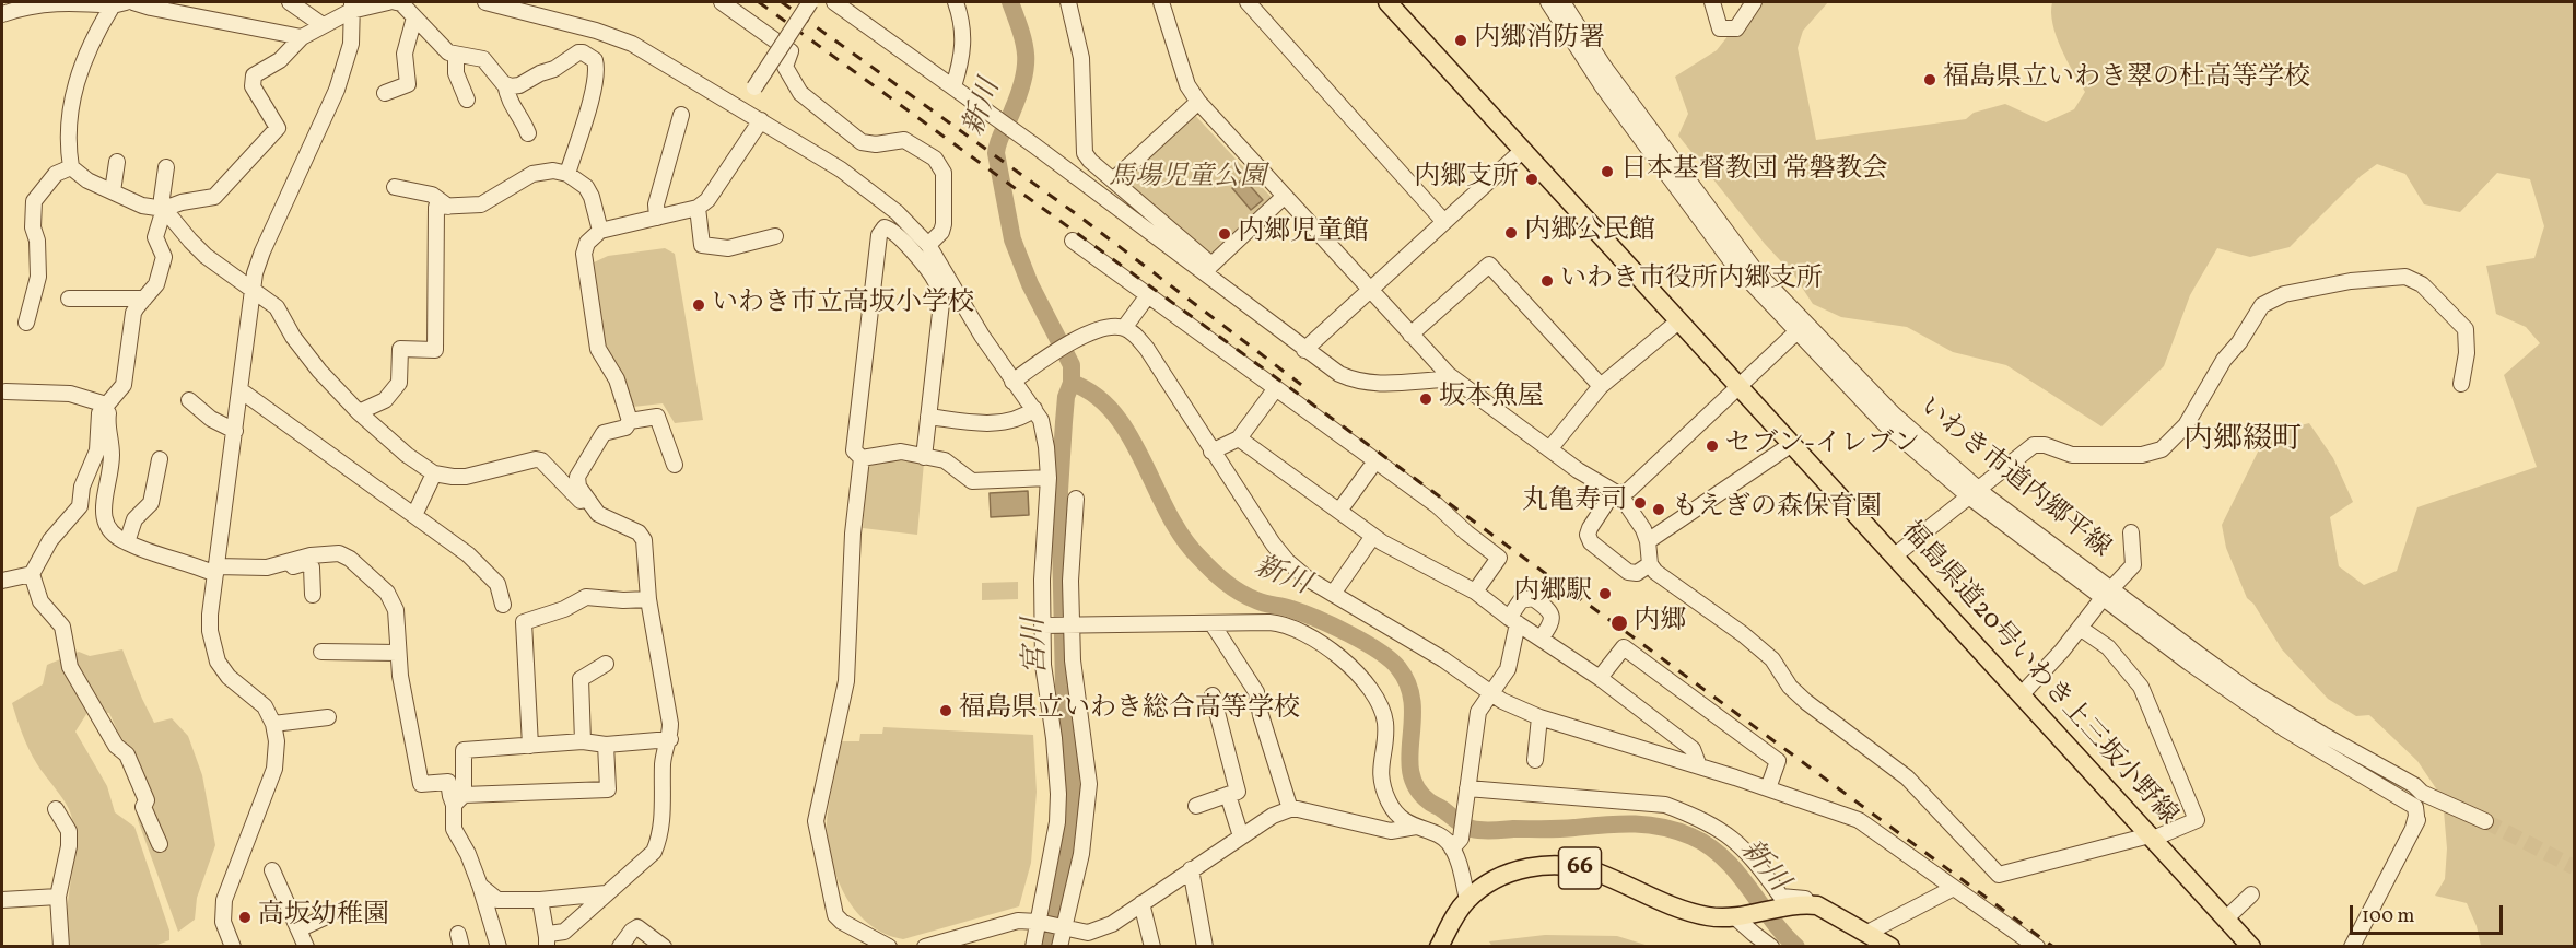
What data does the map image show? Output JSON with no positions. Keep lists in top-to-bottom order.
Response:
{
  "streets": {
    "main road": ["福島県道20号いわき上三坂小野線", "66"],
    "street": ["いわき市道内郷平線"]
  },
  "districts": ["内郷綴町"],
  "water": ["新川", "宮川"],
  "parks": ["馬場児童公園"],
  "places": [
    "内郷消防署",
    "福島県立いわき翠の杜高等学校",
    "日本基督教団 常磐教会",
    "内郷支所",
    "内郷公民館",
    "内郷児童館",
    "いわき市役所内郷支所",
    "いわき市立高坂小学校",
    "坂本魚屋",
    "セブン-イレブン",
    "丸亀寿司",
    "もえぎの森保育園",
    "内郷駅",
    "内郷",
    "福島県立いわき総合高等学校",
    "高坂幼稚園"
  ],
  "scale_bar": "100 m"
}
